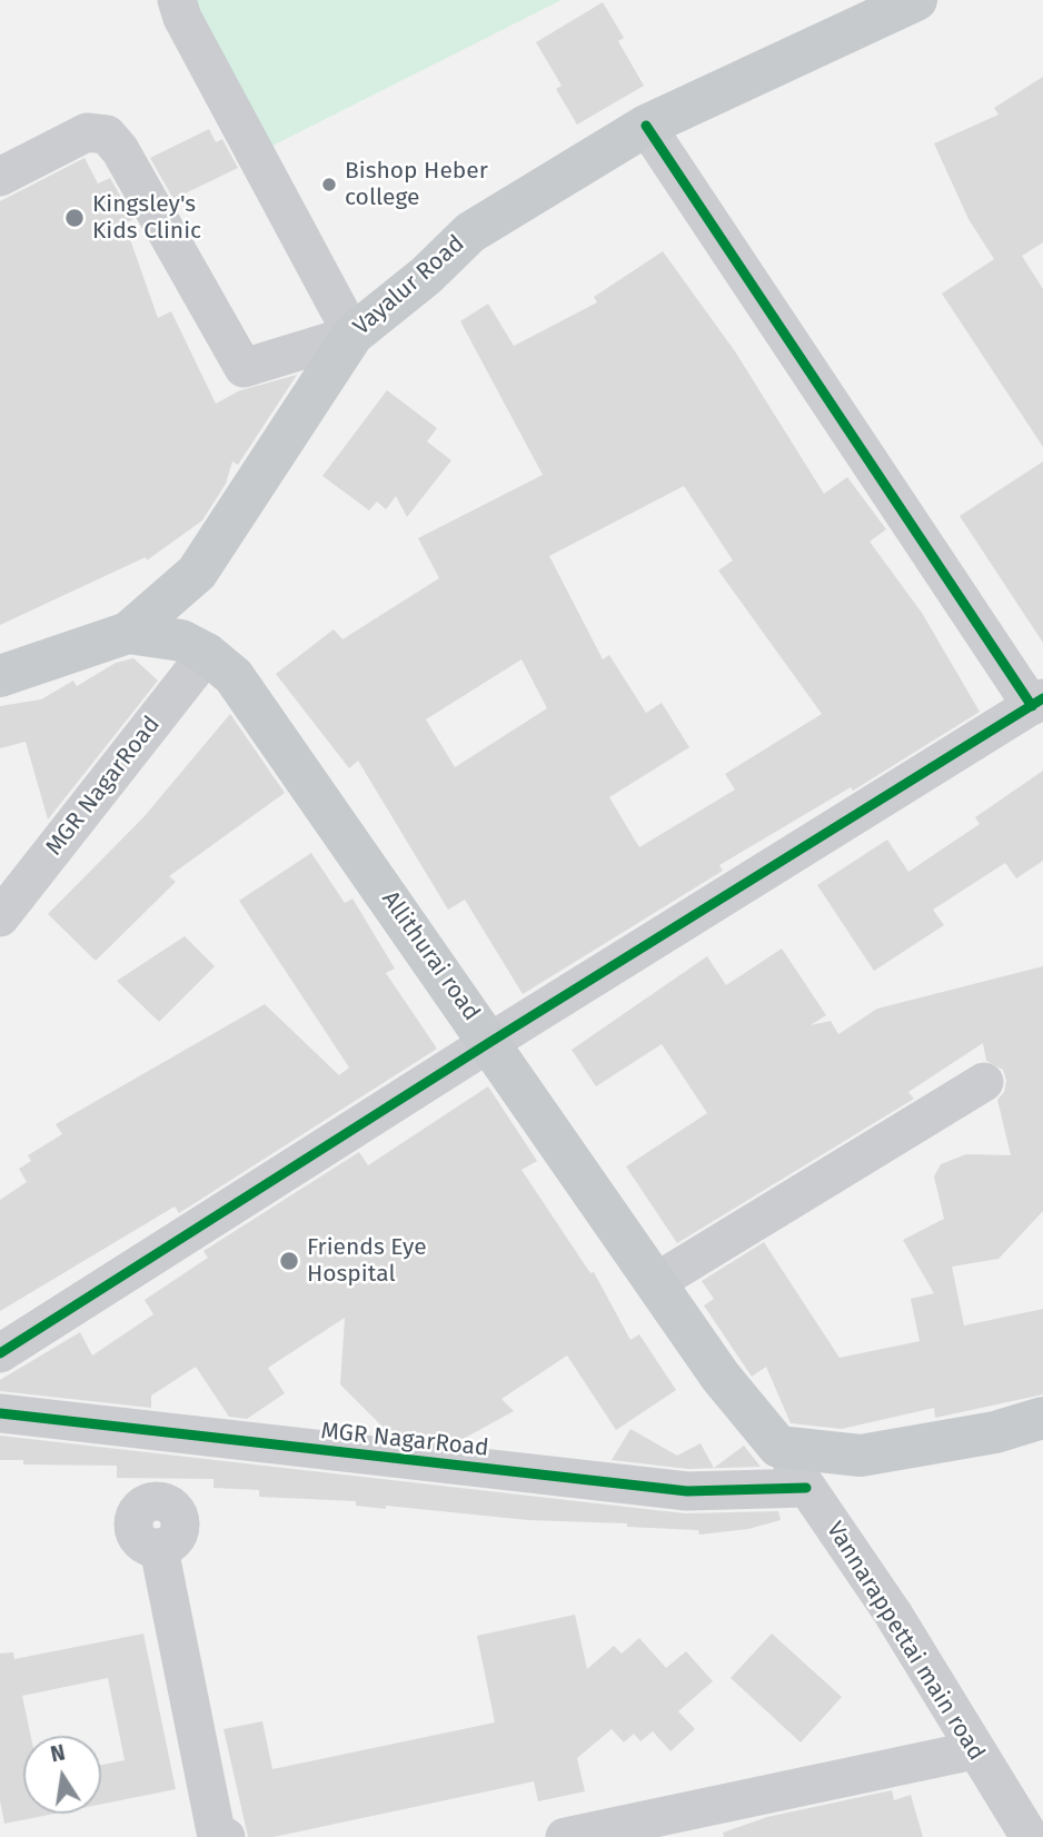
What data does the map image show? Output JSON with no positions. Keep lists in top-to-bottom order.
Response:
{
  "streets": {
    "main road": ["Vayalur Road", "Allithurai road"],
    "street": ["MGR NagarRoad", "Vannarappettai main road"]
  },
  "crossings": [
    ["Vayalur Road", "Allithurai road"],
    ["MGR NagarRoad", "Allithurai road"],
    ["MGR NagarRoad", "Vannarappettai main road"],
    ["Allithurai road", "Vannarappettai main road"]
  ],
  "places": ["Bishop Heber college", "Kingsley's Kids Clinic", "Friends Eye Hospital"],
  "north": "top"
}
